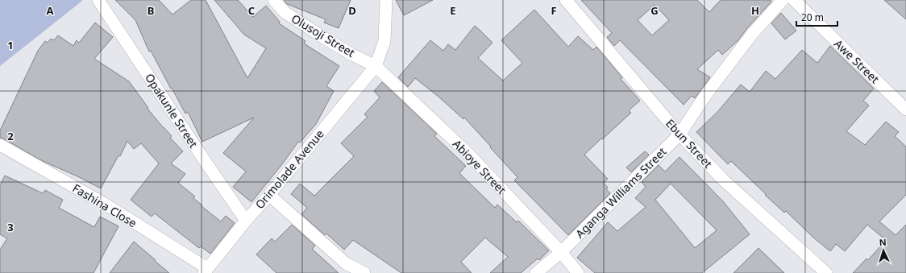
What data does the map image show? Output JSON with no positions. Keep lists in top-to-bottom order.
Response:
{
  "streets": {
    "street": [
      "Olusoji Street",
      "Awe Street",
      "Opakunle Street",
      "Ebun Street",
      "Abioye Street",
      "Orimolade Avenue",
      "Aganga Williams Street",
      "Fashina Close"
    ]
  },
  "crossings": [
    ["Olusoji Street", "Abioye Street"],
    ["Olusoji Street", "Orimolade Avenue"],
    ["Opakunle Street", "Orimolade Avenue"],
    ["Ebun Street", "Aganga Williams Street"],
    ["Abioye Street", "Orimolade Avenue"],
    ["Abioye Street", "Aganga Williams Street"],
    ["Orimolade Avenue", "Fashina Close"]
  ],
  "scale_bar": "20 m",
  "north": "top",
  "grid": {
    "columns": [
      "A",
      "B",
      "C",
      "D",
      "E",
      "F",
      "G",
      "H"
    ],
    "rows": ["1", "2", "3"]
  }
}
